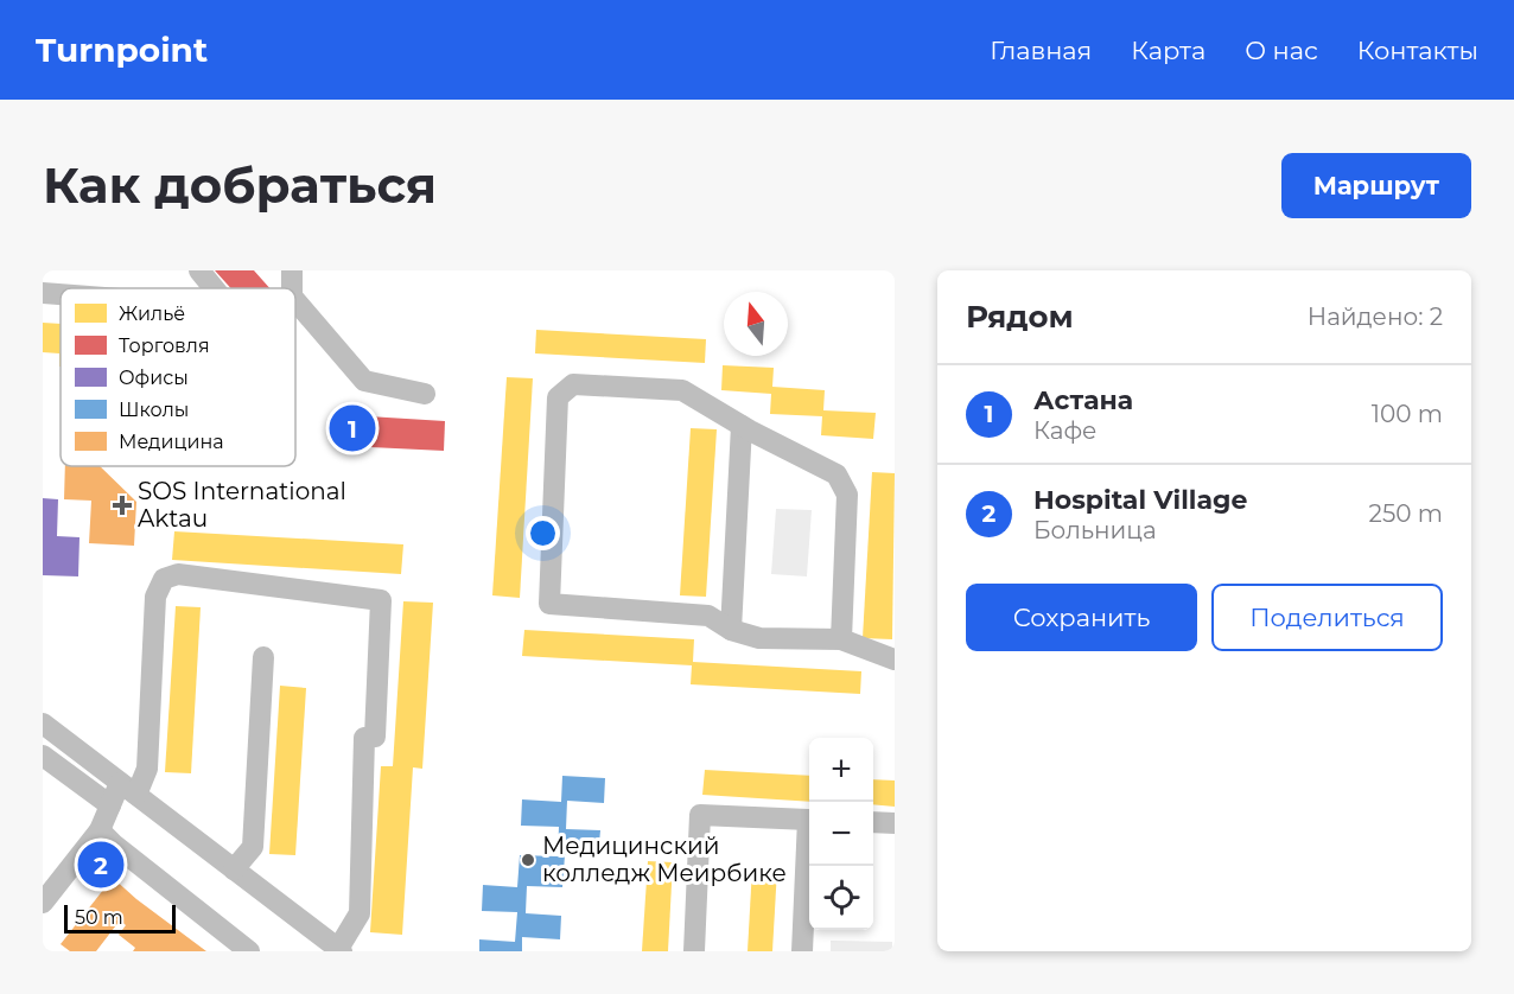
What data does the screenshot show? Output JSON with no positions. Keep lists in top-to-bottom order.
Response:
{
  "places": {
    "health": ["SOS International Aktau"],
    "other": ["Медицинский колледж Меирбике"]
  },
  "legend": [
    "Жильё",
    "Торговля",
    "Офисы",
    "Школы",
    "Медицина"
  ],
  "scale_bar": "50 m",
  "north": "top",
  "page": {
    "header": "Turnpoint",
    "nav": [
      "Главная",
      "Карта",
      "О нас",
      "Контакты"
    ],
    "buttons": [
      "Маршрут",
      ["Сохранить", "Поделиться"]
    ],
    "title": "Как добраться",
    "heading": ["Рядом", "Найдено: 2"],
    "list": [
      {
        "mark": "1",
        "name": "Астана",
        "note": "Кафе",
        "value": "100 m"
      },
      {
        "mark": "2",
        "name": "Hospital Village",
        "note": "Больница",
        "value": "250 m"
      }
    ],
    "pins": ["1", "2"],
    "map_buttons": ["+", "−"],
    "scale": "50 m"
  }
}
